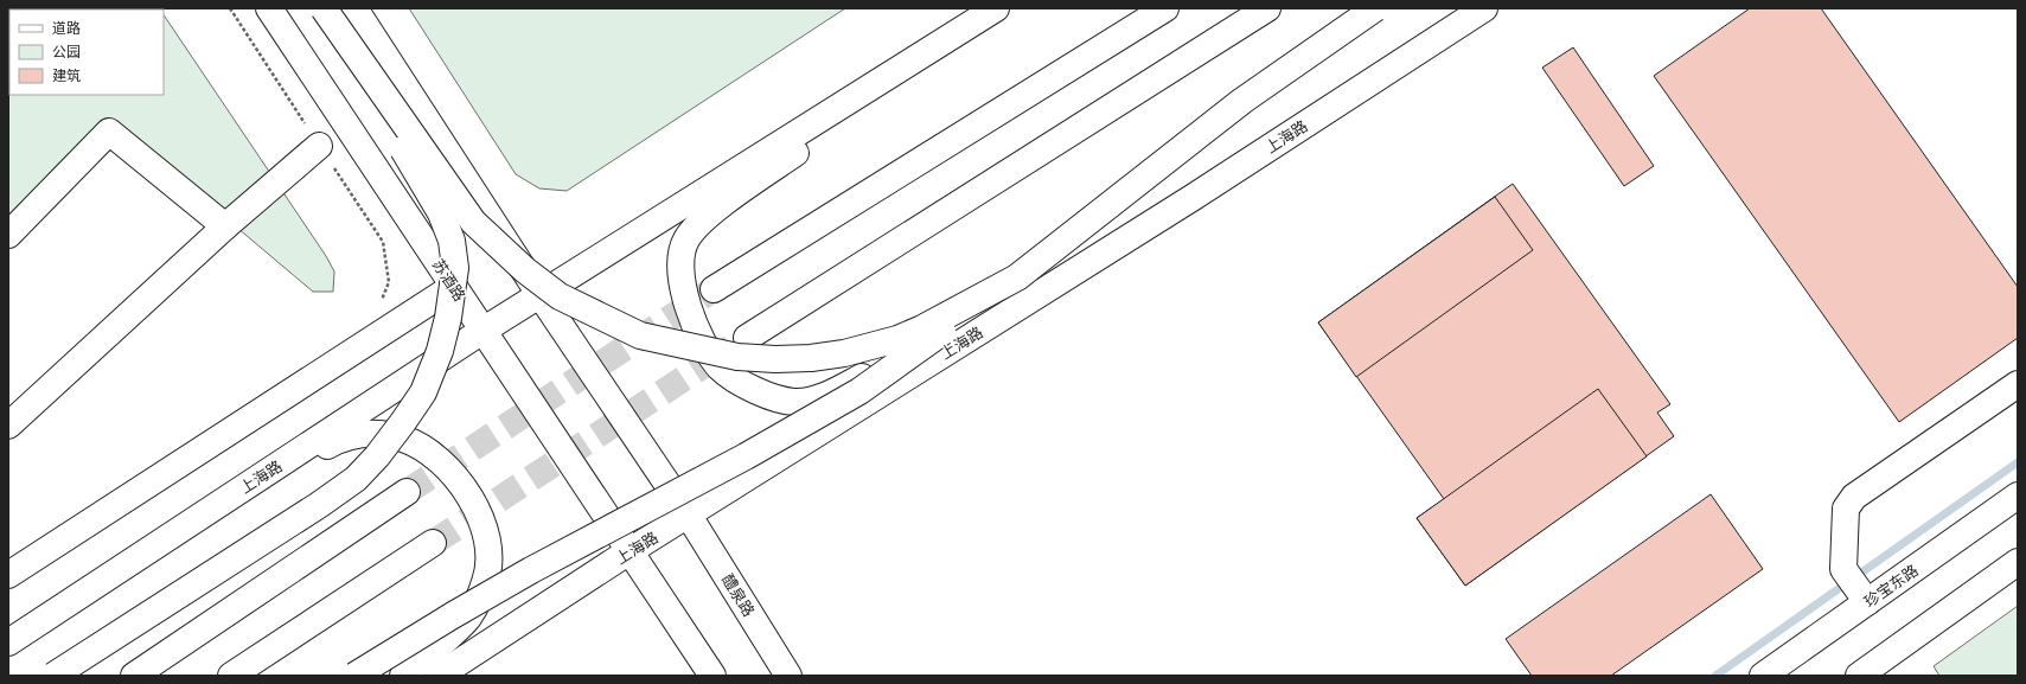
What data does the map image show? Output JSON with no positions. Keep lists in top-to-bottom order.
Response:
{
  "streets": {
    "main road": [
      "上海路",
      "苏酒路",
      "珍宝东路",
      "醴泉路"
    ]
  },
  "crossings": [
    ["上海路", "苏酒路"],
    ["上海路", "醴泉路"]
  ],
  "legend": ["道路", "公园", "建筑"]
}
